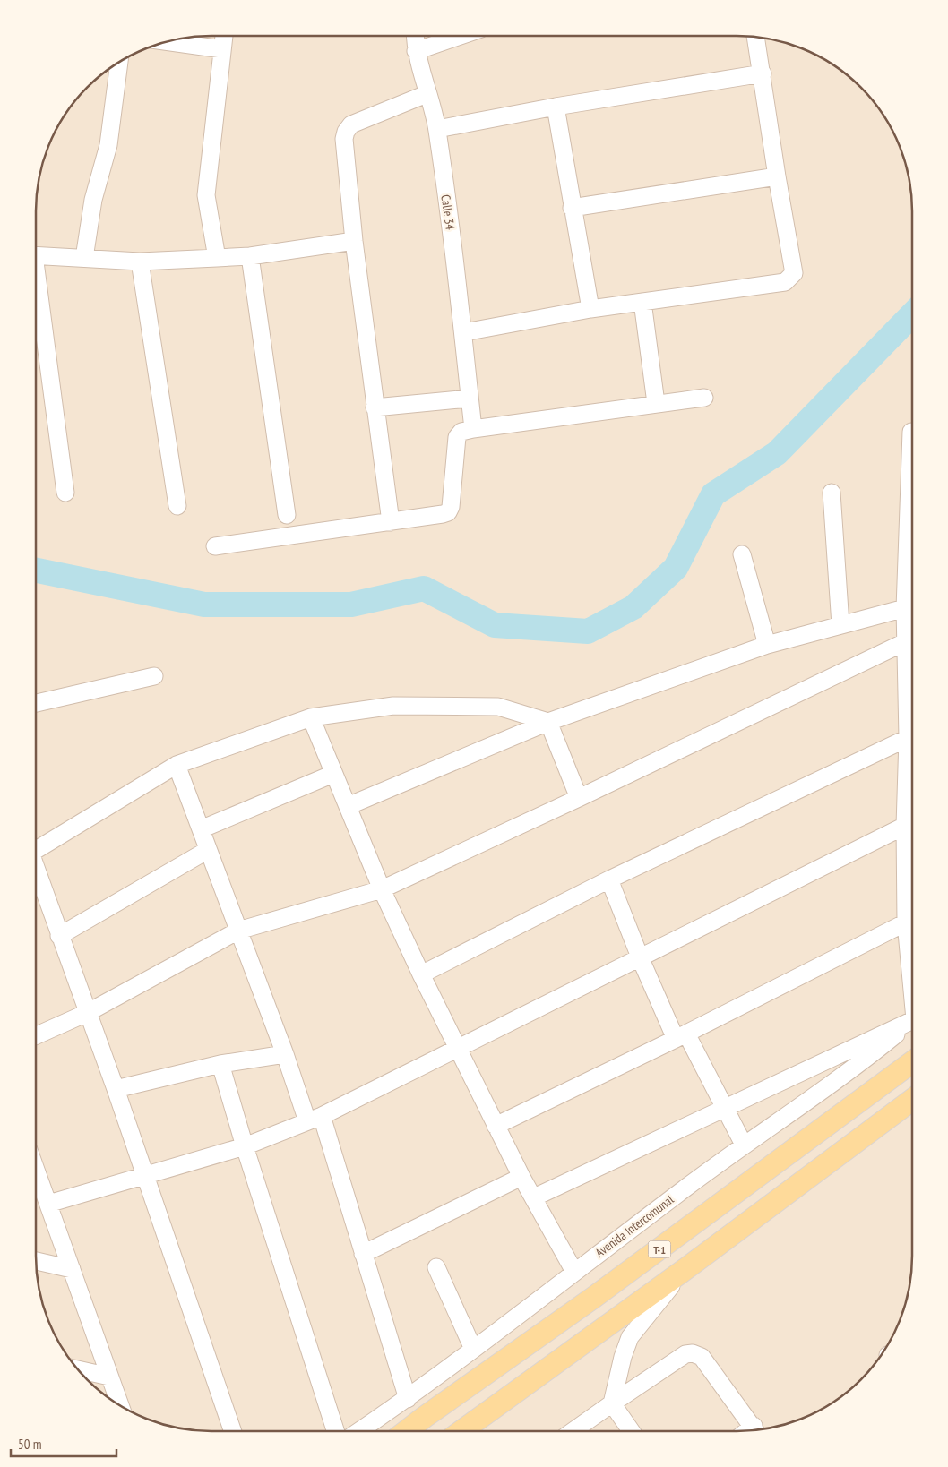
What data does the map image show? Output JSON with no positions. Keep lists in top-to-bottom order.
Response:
{
  "streets": {
    "main road": ["T-1"],
    "street": ["Calle 34", "Avenida Intercomunal"]
  },
  "scale_bar": "50 m"
}
